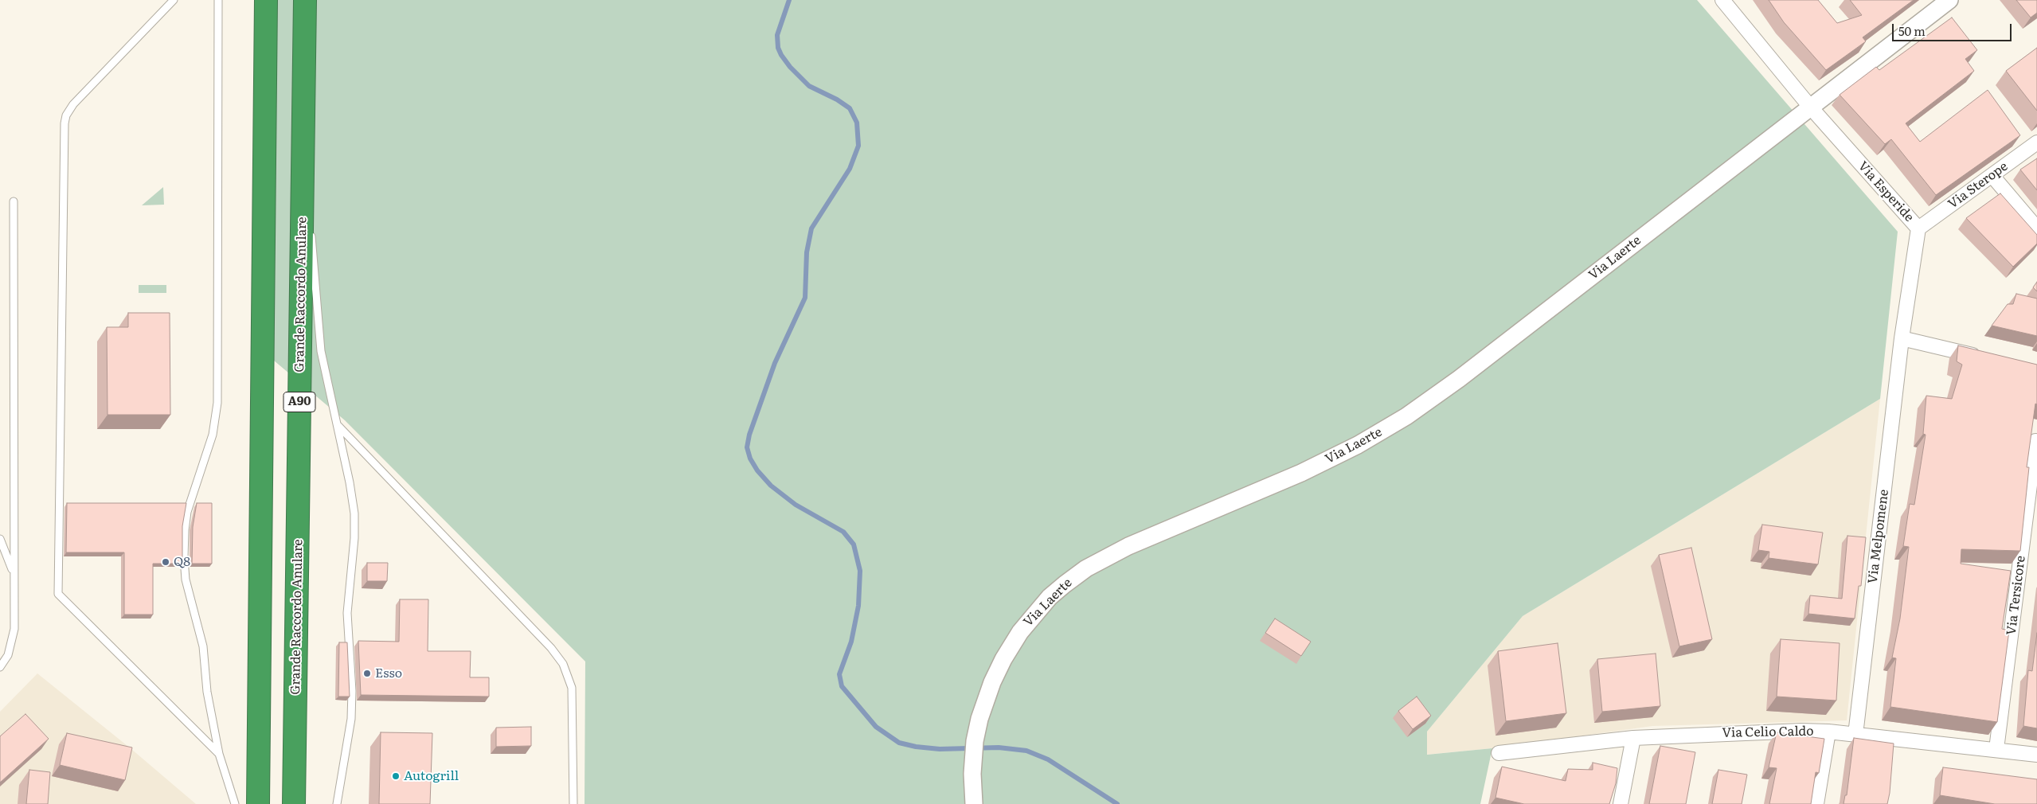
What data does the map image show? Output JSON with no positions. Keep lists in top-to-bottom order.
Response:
{
  "streets": {
    "highway": ["Grande Raccordo Anulare", "A90"],
    "street": [
      "Via Sterope",
      "Via Esperide",
      "Via Laerte",
      "Via Melpomene",
      "Via Tersicore",
      "Via Celio Caldo"
    ]
  },
  "crossings": [
    ["Via Sterope", "Via Esperide"],
    ["Via Esperide", "Via Laerte"],
    ["Via Esperide", "Via Melpomene"],
    ["Via Melpomene", "Via Celio Caldo"],
    ["Via Tersicore", "Via Celio Caldo"]
  ],
  "places": ["Q8", "Esso", "Autogrill"],
  "scale_bar": "50 m"
}
